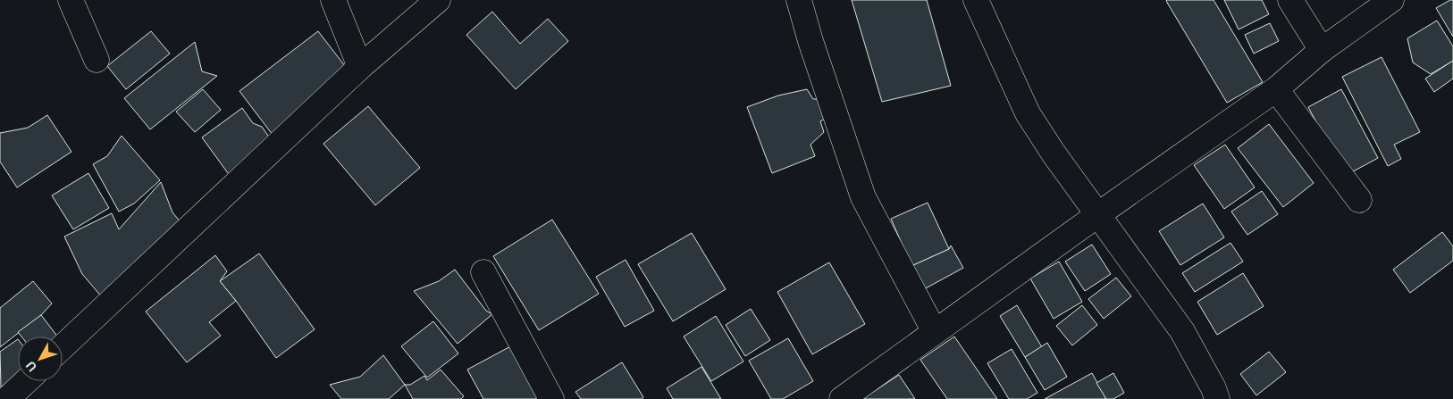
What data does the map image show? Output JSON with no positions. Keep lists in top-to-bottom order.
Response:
{
  "north": "bottom left"
}
